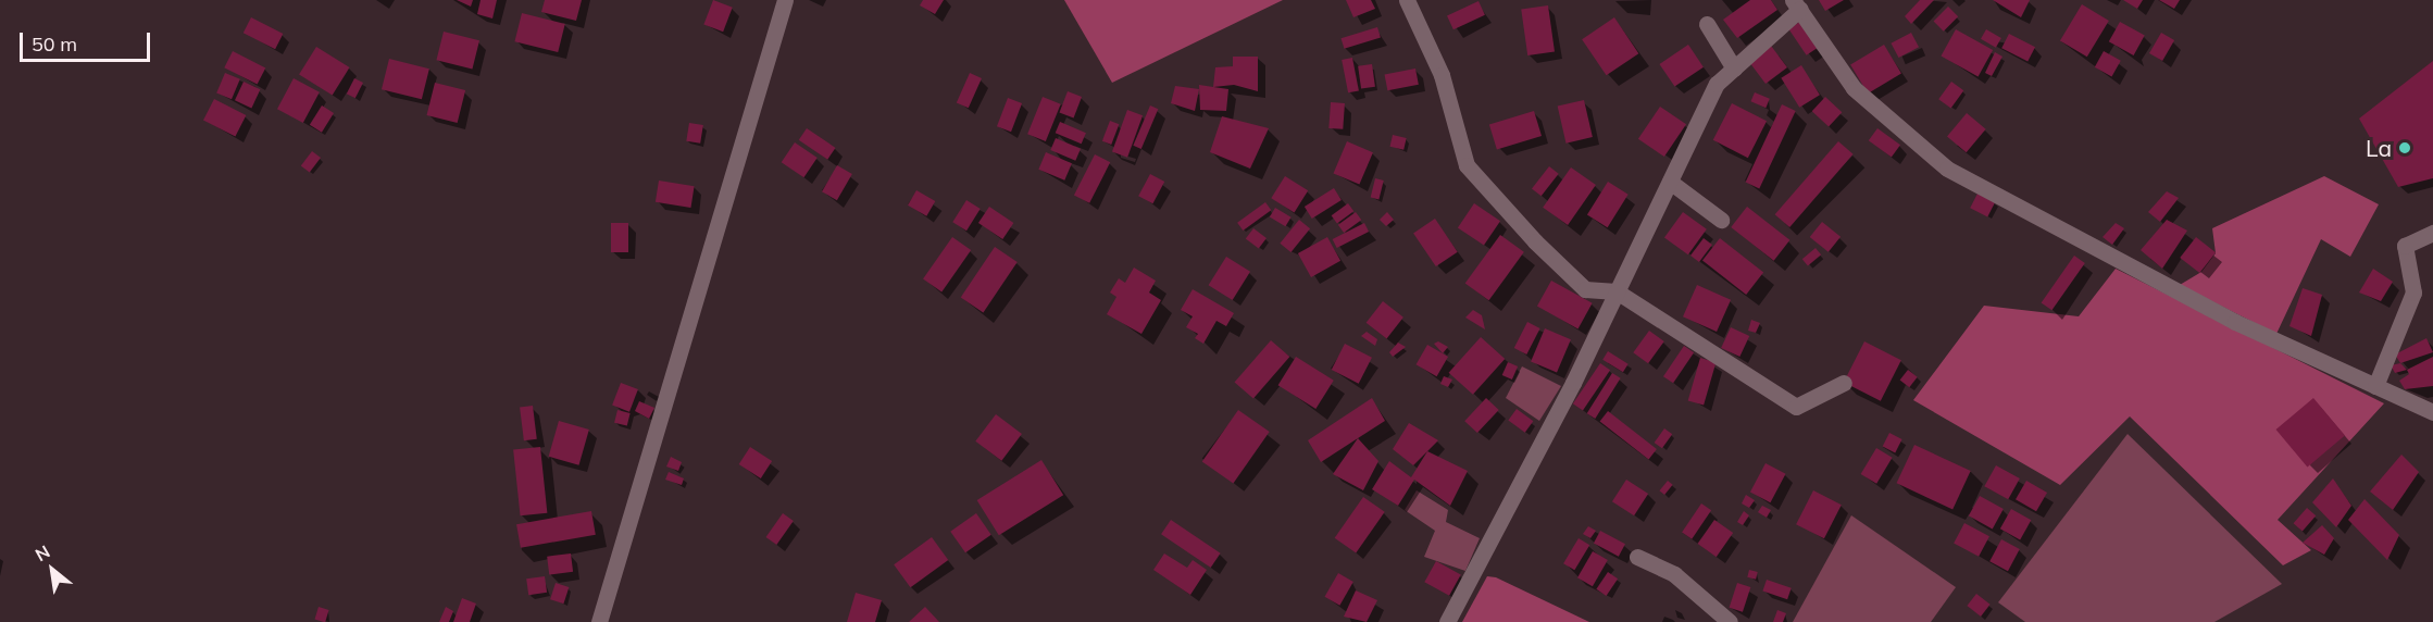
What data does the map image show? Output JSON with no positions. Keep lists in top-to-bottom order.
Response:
{
  "places": ["La"],
  "scale_bar": "50 m",
  "north": "top left"
}
